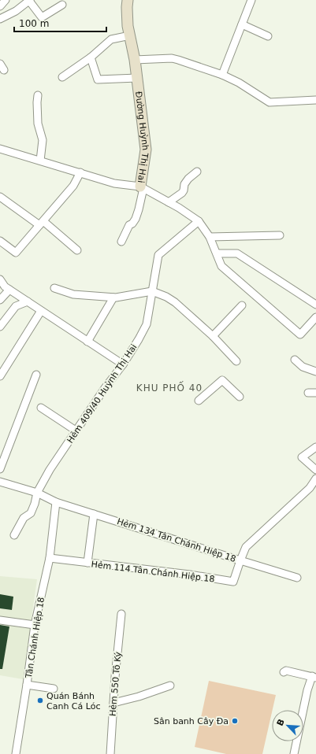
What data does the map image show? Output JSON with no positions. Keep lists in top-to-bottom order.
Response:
{
  "streets": {
    "street": [
      "Đường Huỳnh Thị Hai",
      "Hẻm 409/40 Huỳnh Thị Hai",
      "Hẻm 134 Tân Chánh Hiệp 18",
      "Hẻm 114 Tân Chánh Hiệp 18",
      "Tân Chánh Hiệp 18",
      "Hẻm 550 Tô Ký"
    ]
  },
  "crossings": [
    ["Hẻm 409/40 Huỳnh Thị Hai", "Hẻm 134 Tân Chánh Hiệp 18"],
    ["Hẻm 134 Tân Chánh Hiệp 18", "Hẻm 114 Tân Chánh Hiệp 18"],
    ["Hẻm 134 Tân Chánh Hiệp 18", "Tân Chánh Hiệp 18"],
    ["Hẻm 114 Tân Chánh Hiệp 18", "Tân Chánh Hiệp 18"]
  ],
  "districts": ["KHU PHỐ 40"],
  "places": ["Quán Bánh Canh Cá Lóc", "Sân banh Cây Đa"],
  "scale_bar": "100 m",
  "north": "top left"
}
